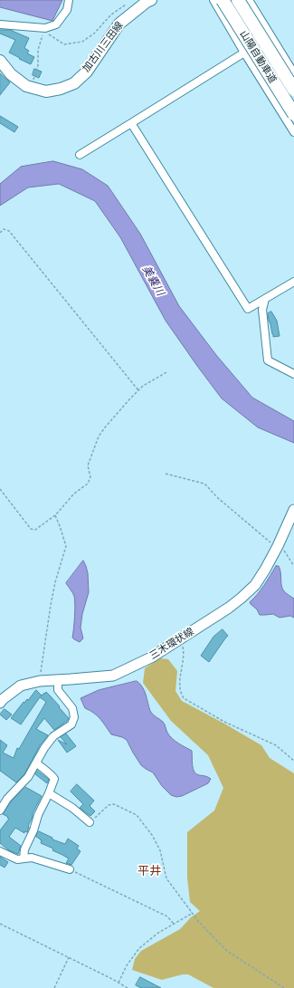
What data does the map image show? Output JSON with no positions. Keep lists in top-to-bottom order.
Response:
{
  "streets": {
    "highway": ["山陽自動車道"],
    "main road": ["加古川三田線", "三木環状線"]
  },
  "districts": ["平井"],
  "water": ["美嚢川"]
}
